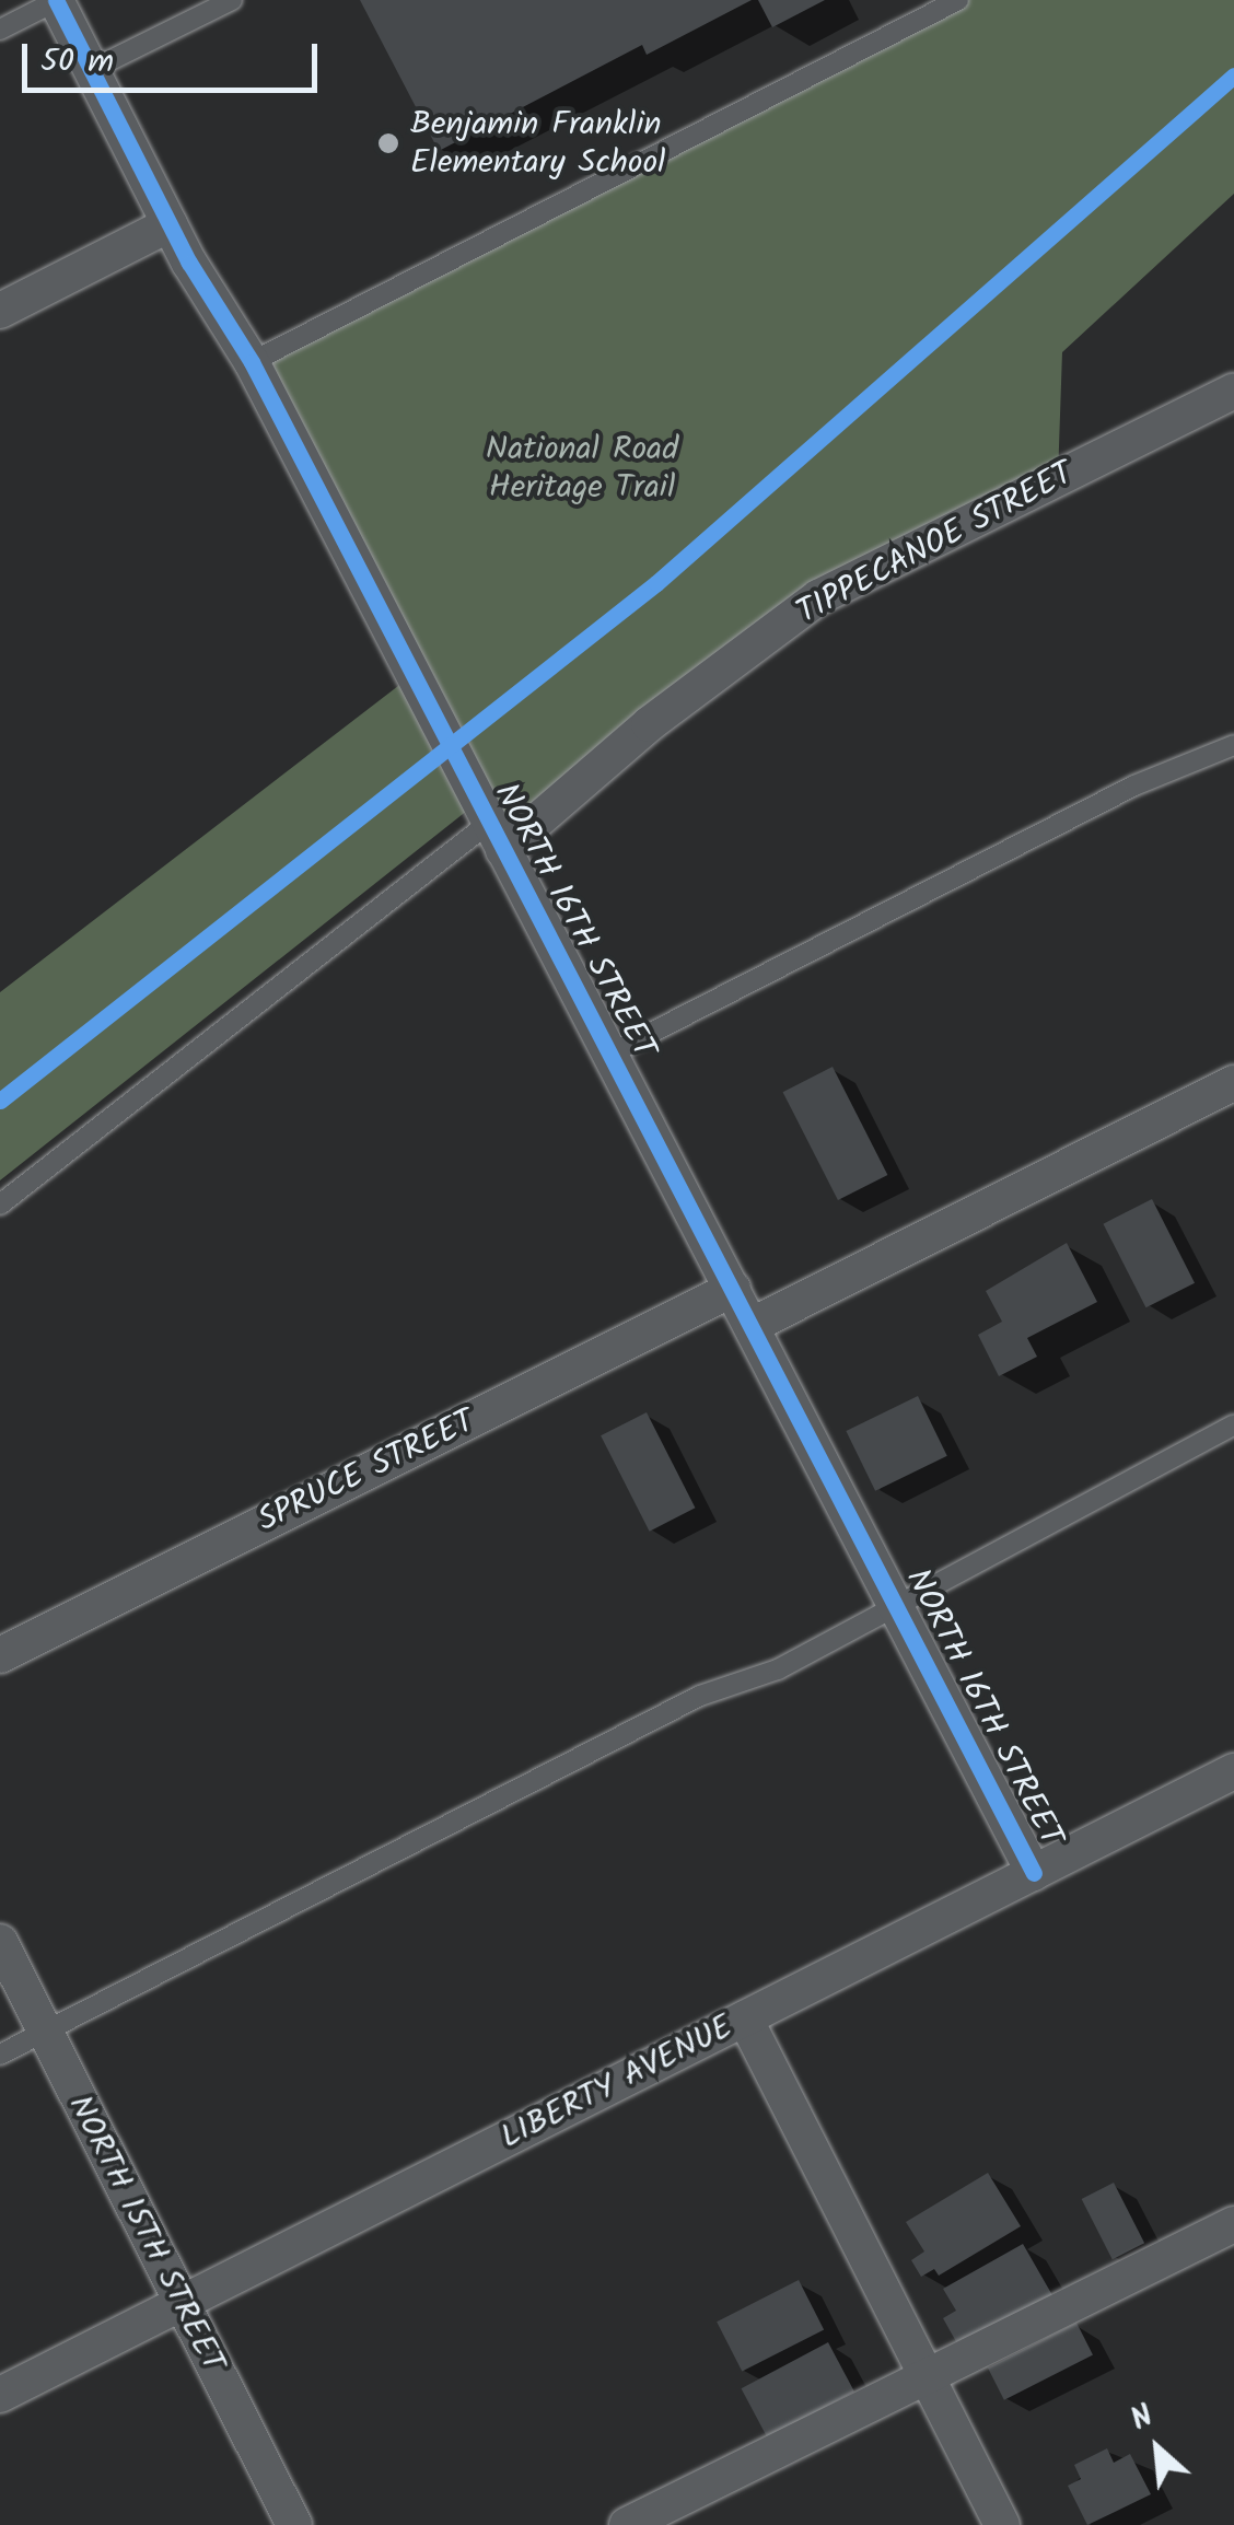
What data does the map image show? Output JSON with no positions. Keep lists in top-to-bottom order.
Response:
{
  "streets": {
    "street": [
      "TIPPECANOE STREET",
      "NORTH 16TH STREET",
      "SPRUCE STREET",
      "LIBERTY AVENUE",
      "NORTH 15TH STREET"
    ]
  },
  "crossings": [
    ["TIPPECANOE STREET", "NORTH 16TH STREET"],
    ["NORTH 16TH STREET", "SPRUCE STREET"],
    ["NORTH 16TH STREET", "LIBERTY AVENUE"],
    ["LIBERTY AVENUE", "NORTH 15TH STREET"]
  ],
  "parks": ["National Road Heritage Trail"],
  "places": ["Benjamin Franklin Elementary School"],
  "scale_bar": "50 m",
  "north": "top left"
}
